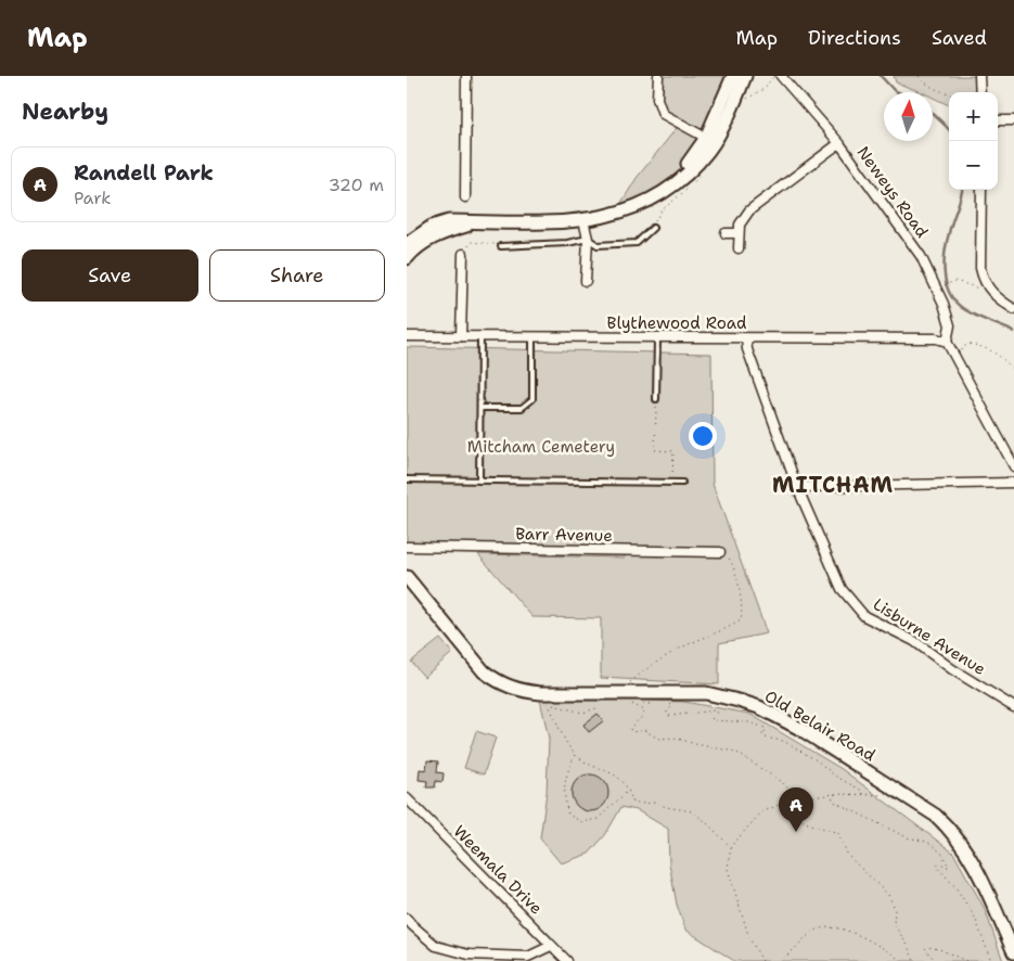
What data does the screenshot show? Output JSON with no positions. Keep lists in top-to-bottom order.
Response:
{
  "streets": {
    "main road": ["Old Belair Road"],
    "street": [
      "Neweys Road",
      "Blythewood Road",
      "Barr Avenue",
      "Lisburne Avenue",
      "Weemala Drive"
    ]
  },
  "crossings": [
    ["Neweys Road", "Blythewood Road"],
    ["Blythewood Road", "Lisburne Avenue"]
  ],
  "districts": ["MITCHAM"],
  "parks": ["Mitcham Cemetery"],
  "north": "top",
  "page": {
    "header": "Map",
    "nav": ["Map", "Directions", "Saved"],
    "heading": "Nearby",
    "map_buttons": ["+", "−"],
    "list": [
      {
        "mark": "A",
        "name": "Randell Park",
        "note": "Park",
        "value": "320 m"
      }
    ],
    "buttons": ["Save", "Share"],
    "pins": "A"
  }
}
